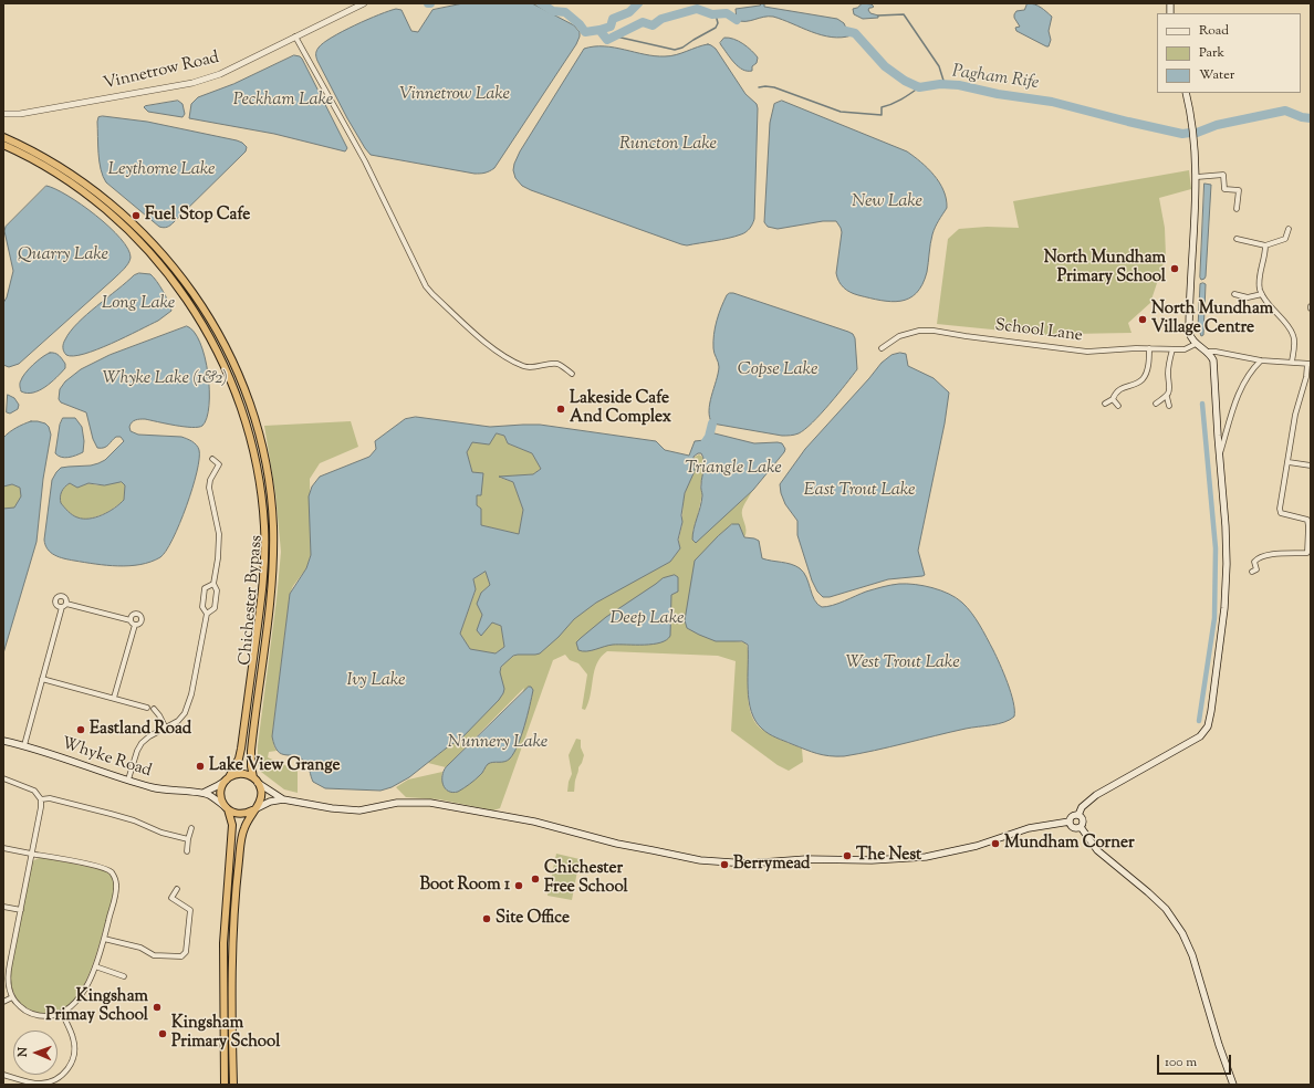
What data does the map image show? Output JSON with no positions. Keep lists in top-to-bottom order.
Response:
{
  "streets": {
    "highway": ["Chichester Bypass"],
    "main road": ["Whyke Road"],
    "street": ["Vinnetrow Road", "School Lane"]
  },
  "crossings": [
    ["Chichester Bypass", "Whyke Road"]
  ],
  "water": [
    "Pagham Rife",
    "Vinnetrow Lake",
    "Peckham Lake",
    "Runcton Lake",
    "Leythorne Lake",
    "New Lake",
    "Quarry Lake",
    "Long Lake",
    "Copse Lake",
    "Whyke Lake (1&2)",
    "Triangle Lake",
    "East Trout Lake",
    "Deep Lake",
    "West Trout Lake",
    "Ivy Lake",
    "Nunnery Lake"
  ],
  "places": [
    "Fuel Stop Cafe",
    "North Mundham Primary School",
    "North Mundham Village Centre",
    "Lakeside Cafe And Complex",
    "Eastland Road",
    "Lake View Grange",
    "Mundham Corner",
    "The Nest",
    "Berrymead",
    "Chichester Free School",
    "Boot Room 1",
    "Site Office",
    "Kingsham Primay School",
    "Kingsham Primary School"
  ],
  "legend": ["Road", "Park", "Water"],
  "scale_bar": "100 m",
  "north": "left"
}
